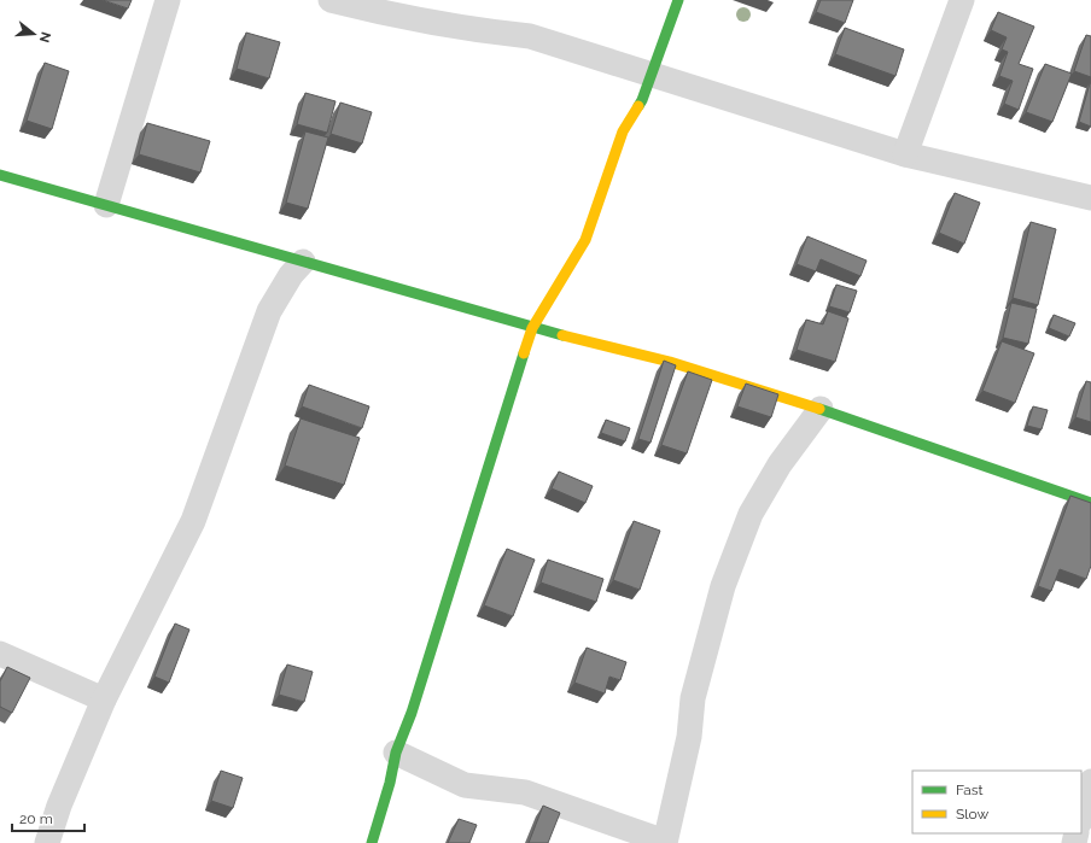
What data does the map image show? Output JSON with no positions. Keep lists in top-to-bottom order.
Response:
{
  "legend": ["Fast", "Slow"],
  "scale_bar": "20 m",
  "north": "right"
}
